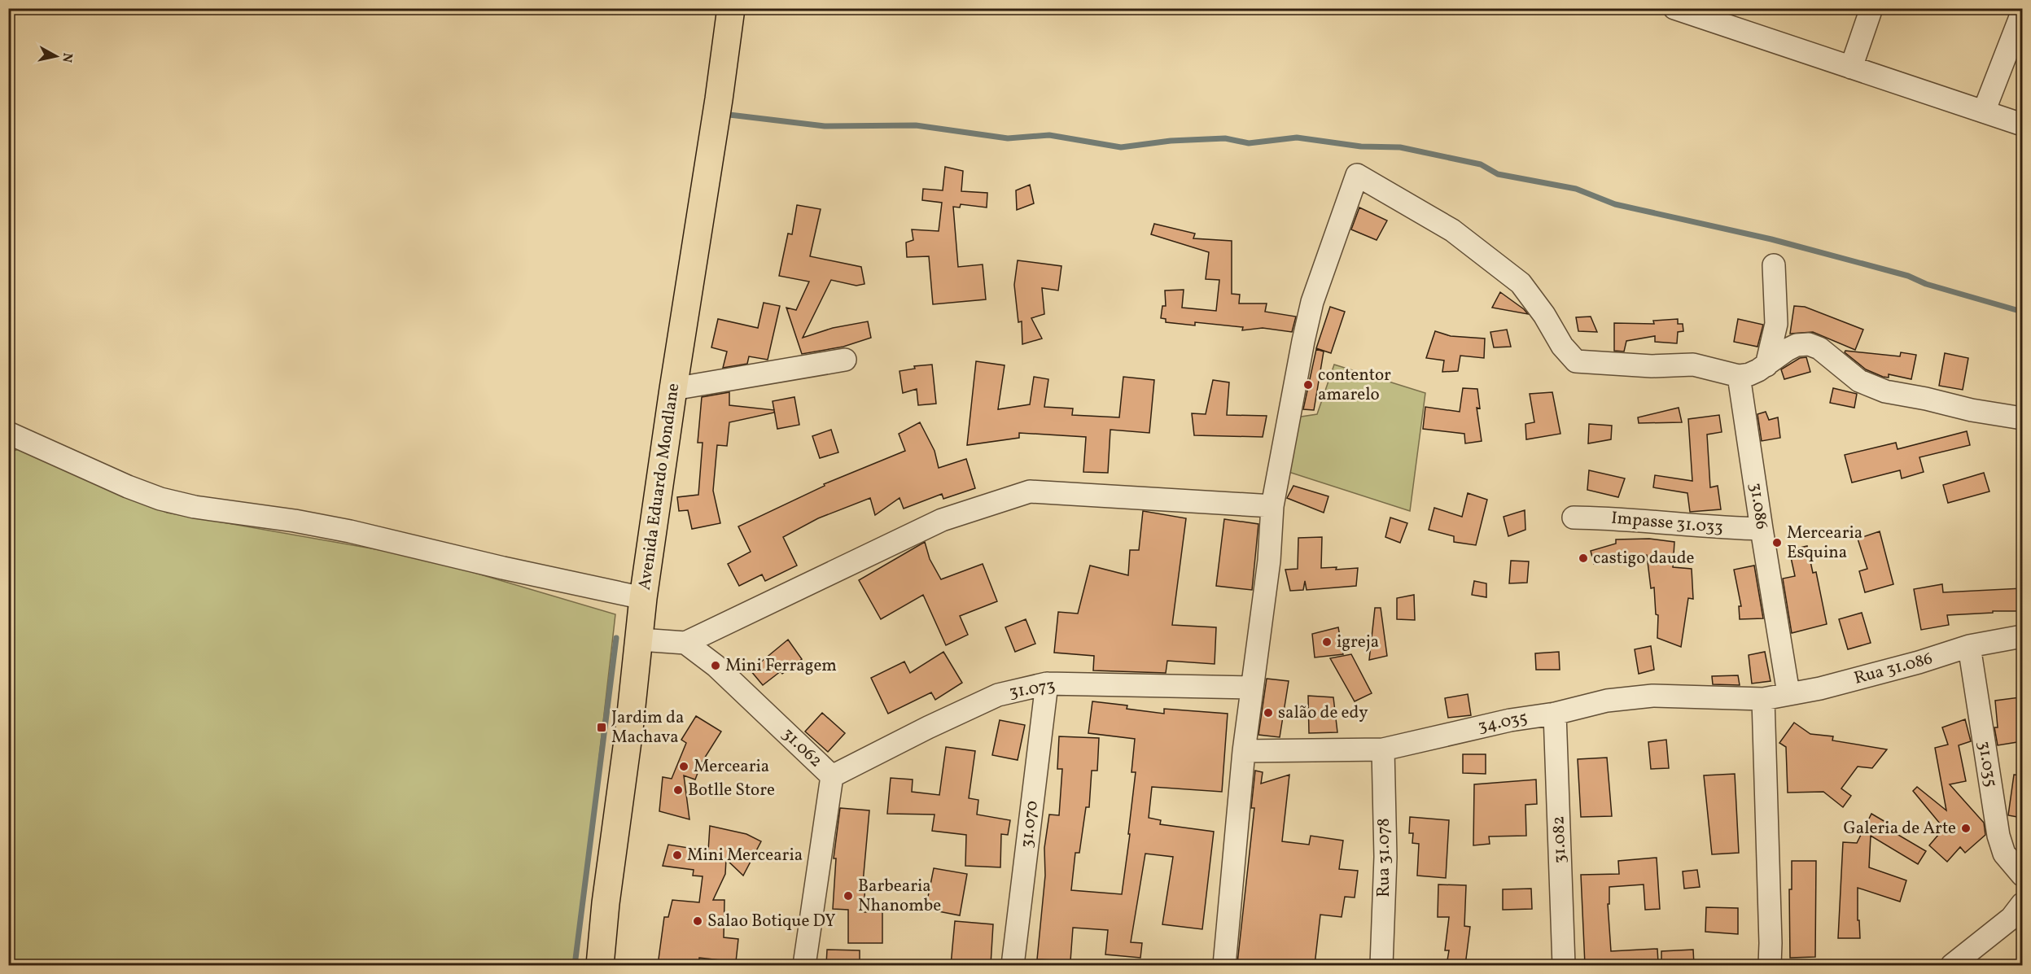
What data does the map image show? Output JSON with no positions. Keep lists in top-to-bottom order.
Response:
{
  "streets": {
    "main road": ["Avenida Eduardo Mondlane"],
    "street": [
      "31.086",
      "Impasse 31.033",
      "Rua 31.086",
      "31.073",
      "34.035",
      "31.062",
      "31.035",
      "31.070",
      "31.082",
      "Rua 31.078"
    ]
  },
  "crossings": [
    ["31.086", "Impasse 31.033"],
    ["31.086", "Rua 31.086"],
    ["Rua 31.086", "34.035"],
    ["Rua 31.086", "31.035"],
    ["31.073", "31.062"],
    ["31.073", "31.070"],
    ["34.035", "31.082"],
    ["34.035", "Rua 31.078"]
  ],
  "places": {
    "other": [
      "contentor amarelo",
      "Mercearia Esquina",
      "castigo daude",
      "igreja",
      "Mini Ferragem",
      "salão de edy",
      "Mercearia",
      "Botlle Store",
      "Galeria de Arte",
      "Mini Mercearia",
      "Barbearia Nhanombe",
      "Salao Botique DY"
    ],
    "transit": ["Jardim da Machava"]
  },
  "north": "right"
}
